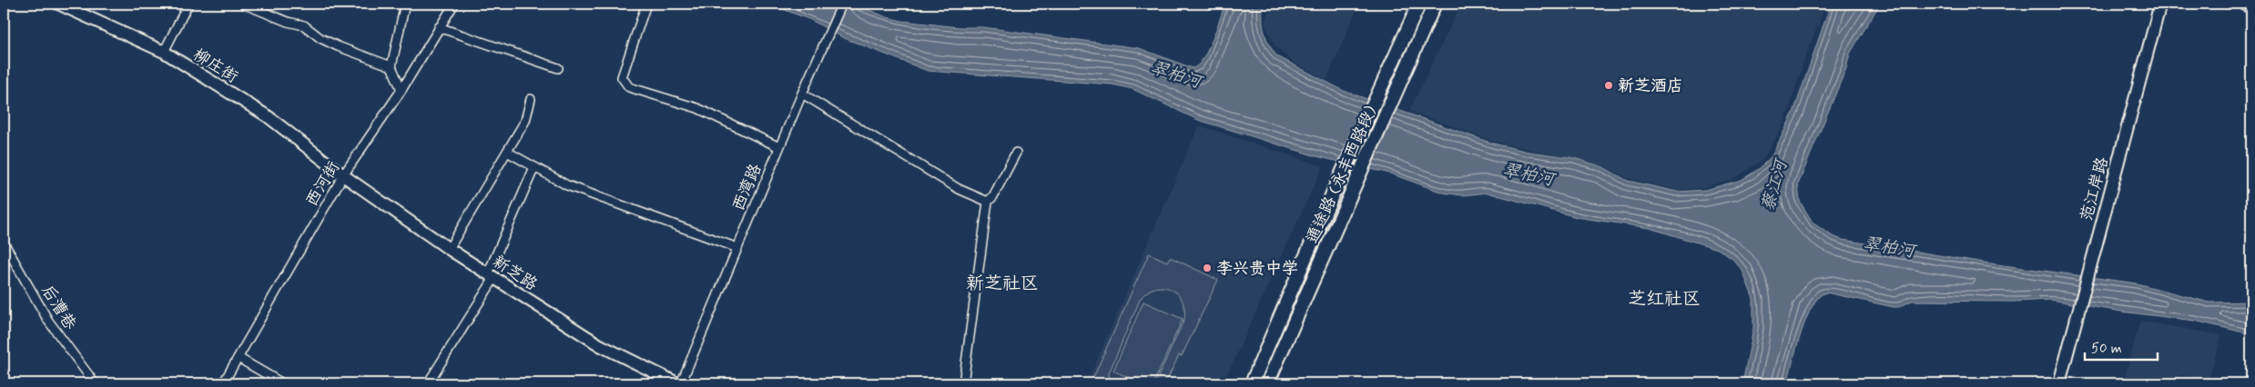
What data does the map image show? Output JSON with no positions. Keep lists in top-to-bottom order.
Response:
{
  "streets": {
    "main road": [
      "柳庄街",
      "通途路 (永丰西路段)",
      "范江岸路",
      "新芝路"
    ],
    "street": ["西河街", "西湾路", "后漕巷"]
  },
  "crossings": [
    ["柳庄街", "西河街"],
    ["柳庄街", "新芝路"],
    ["西河街", "新芝路"]
  ],
  "districts": ["新芝社区", "芝红社区"],
  "water": ["翠柏河", "蔡江河"],
  "places": ["新芝酒店", "李兴贵中学"],
  "scale_bar": "50 m"
}
